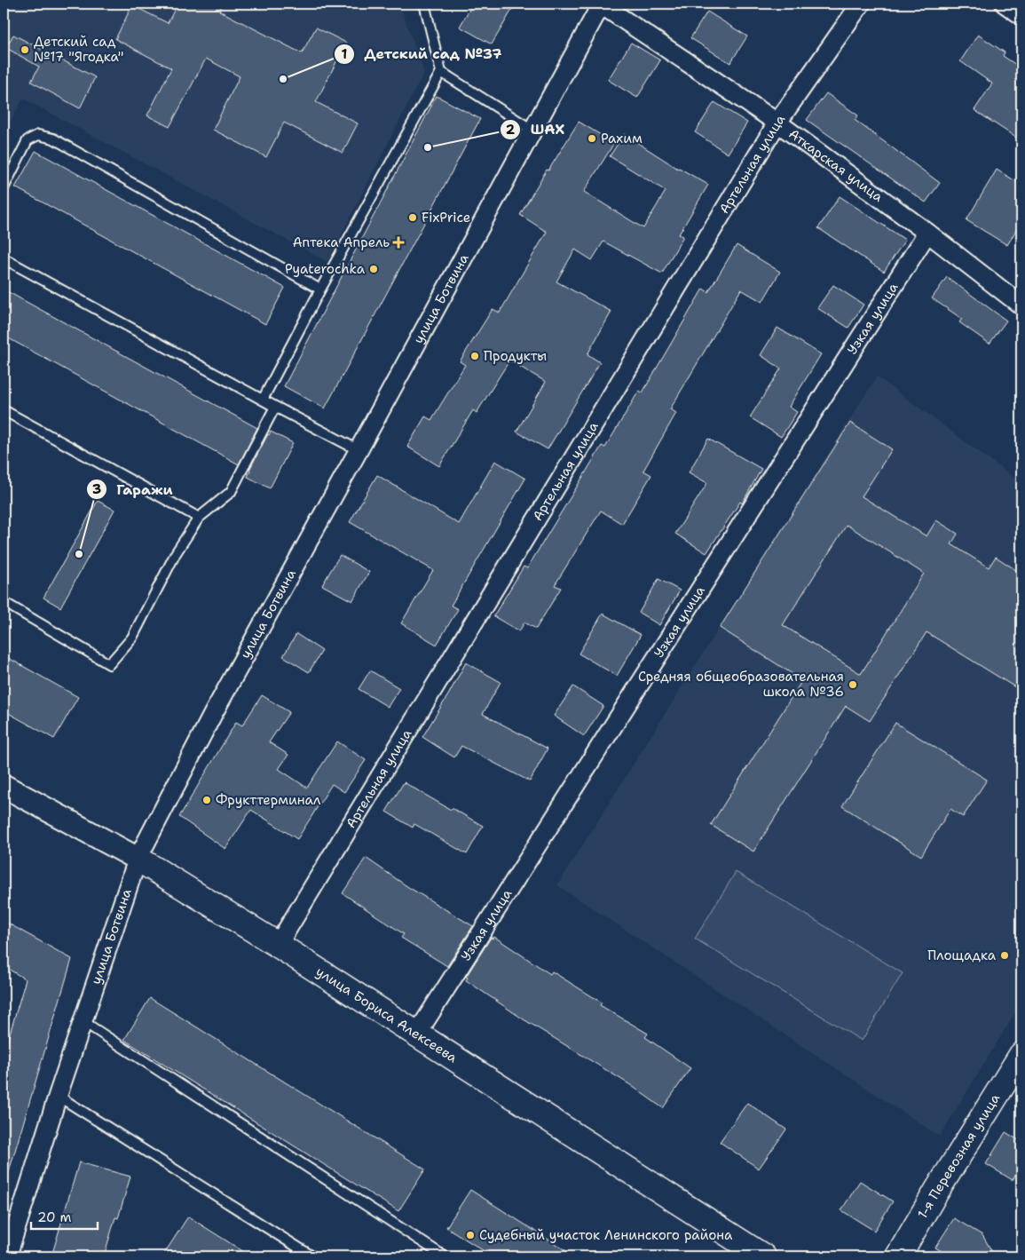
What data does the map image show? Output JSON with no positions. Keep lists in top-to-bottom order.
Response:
{
  "streets": {
    "main road": ["улица Бориса Алексеева", "1-я Перевозная улица"],
    "street": [
      "Артельная улица",
      "Аткарская улица",
      "улица Ботвина",
      "Узкая улица"
    ]
  },
  "crossings": [
    ["Артельная улица", "Аткарская улица"],
    ["Артельная улица", "улица Бориса Алексеева"],
    ["Аткарская улица", "улица Ботвина"],
    ["Аткарская улица", "Узкая улица"],
    ["улица Ботвина", "улица Бориса Алексеева"],
    ["Узкая улица", "улица Бориса Алексеева"]
  ],
  "places": {
    "other": [
      "Детский сад №17 \"Ягодка\"",
      "Детский сад №37",
      "Рахим",
      "ШАХ",
      "FixPrice",
      "Pyaterochka",
      "Продукты",
      "Гаражи",
      "Средняя общеобразовательная школа №36",
      "Фрукттерминал",
      "Площадка",
      "Судебный участок Ленинского района"
    ],
    "health": ["Аптека Апрель"]
  },
  "scale_bar": "20 m"
}
